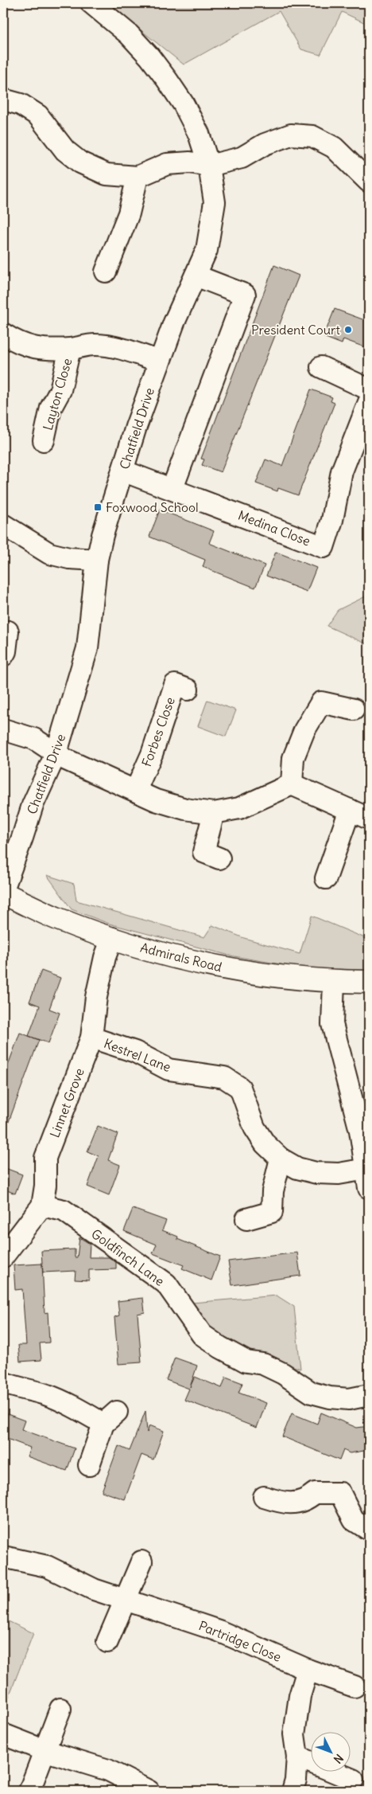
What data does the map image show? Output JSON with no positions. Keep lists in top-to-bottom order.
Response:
{
  "streets": {
    "street": [
      "Layton Close",
      "Chatfield Drive",
      "Medina Close",
      "Forbes Close",
      "Admirals Road",
      "Kestrel Lane",
      "Linnet Grove",
      "Goldfinch Lane",
      "Partridge Close"
    ]
  },
  "crossings": [
    ["Layton Close", "Chatfield Drive"],
    ["Chatfield Drive", "Medina Close"],
    ["Admirals Road", "Linnet Grove"],
    ["Kestrel Lane", "Linnet Grove"],
    ["Linnet Grove", "Goldfinch Lane"]
  ],
  "places": {
    "other": ["President Court"],
    "transit": ["Foxwood School"]
  },
  "north": "bottom right"
}
